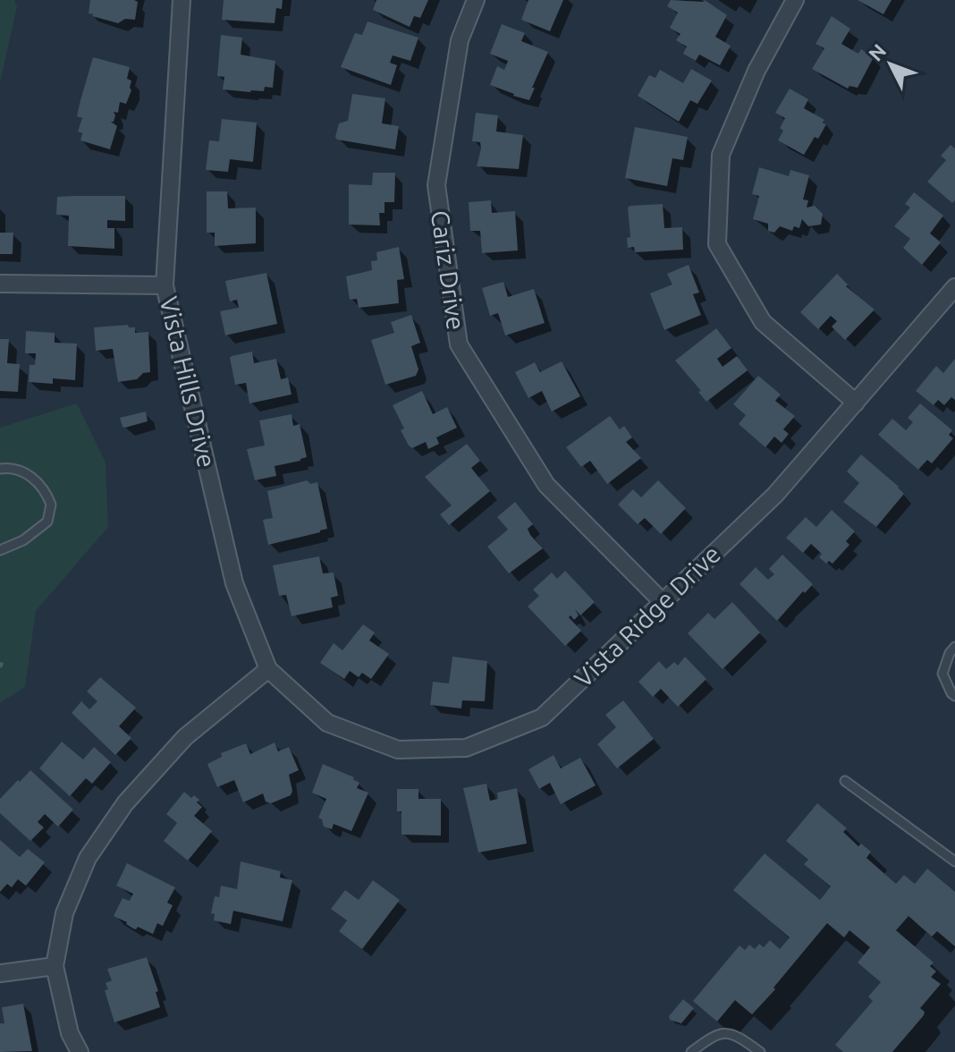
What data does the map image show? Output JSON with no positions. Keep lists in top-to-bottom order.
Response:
{
  "streets": {
    "street": ["Cariz Drive", "Vista Hills Drive", "Vista Ridge Drive"]
  },
  "crossings": [
    ["Cariz Drive", "Vista Ridge Drive"],
    ["Vista Hills Drive", "Vista Ridge Drive"]
  ],
  "north": "top left"
}
